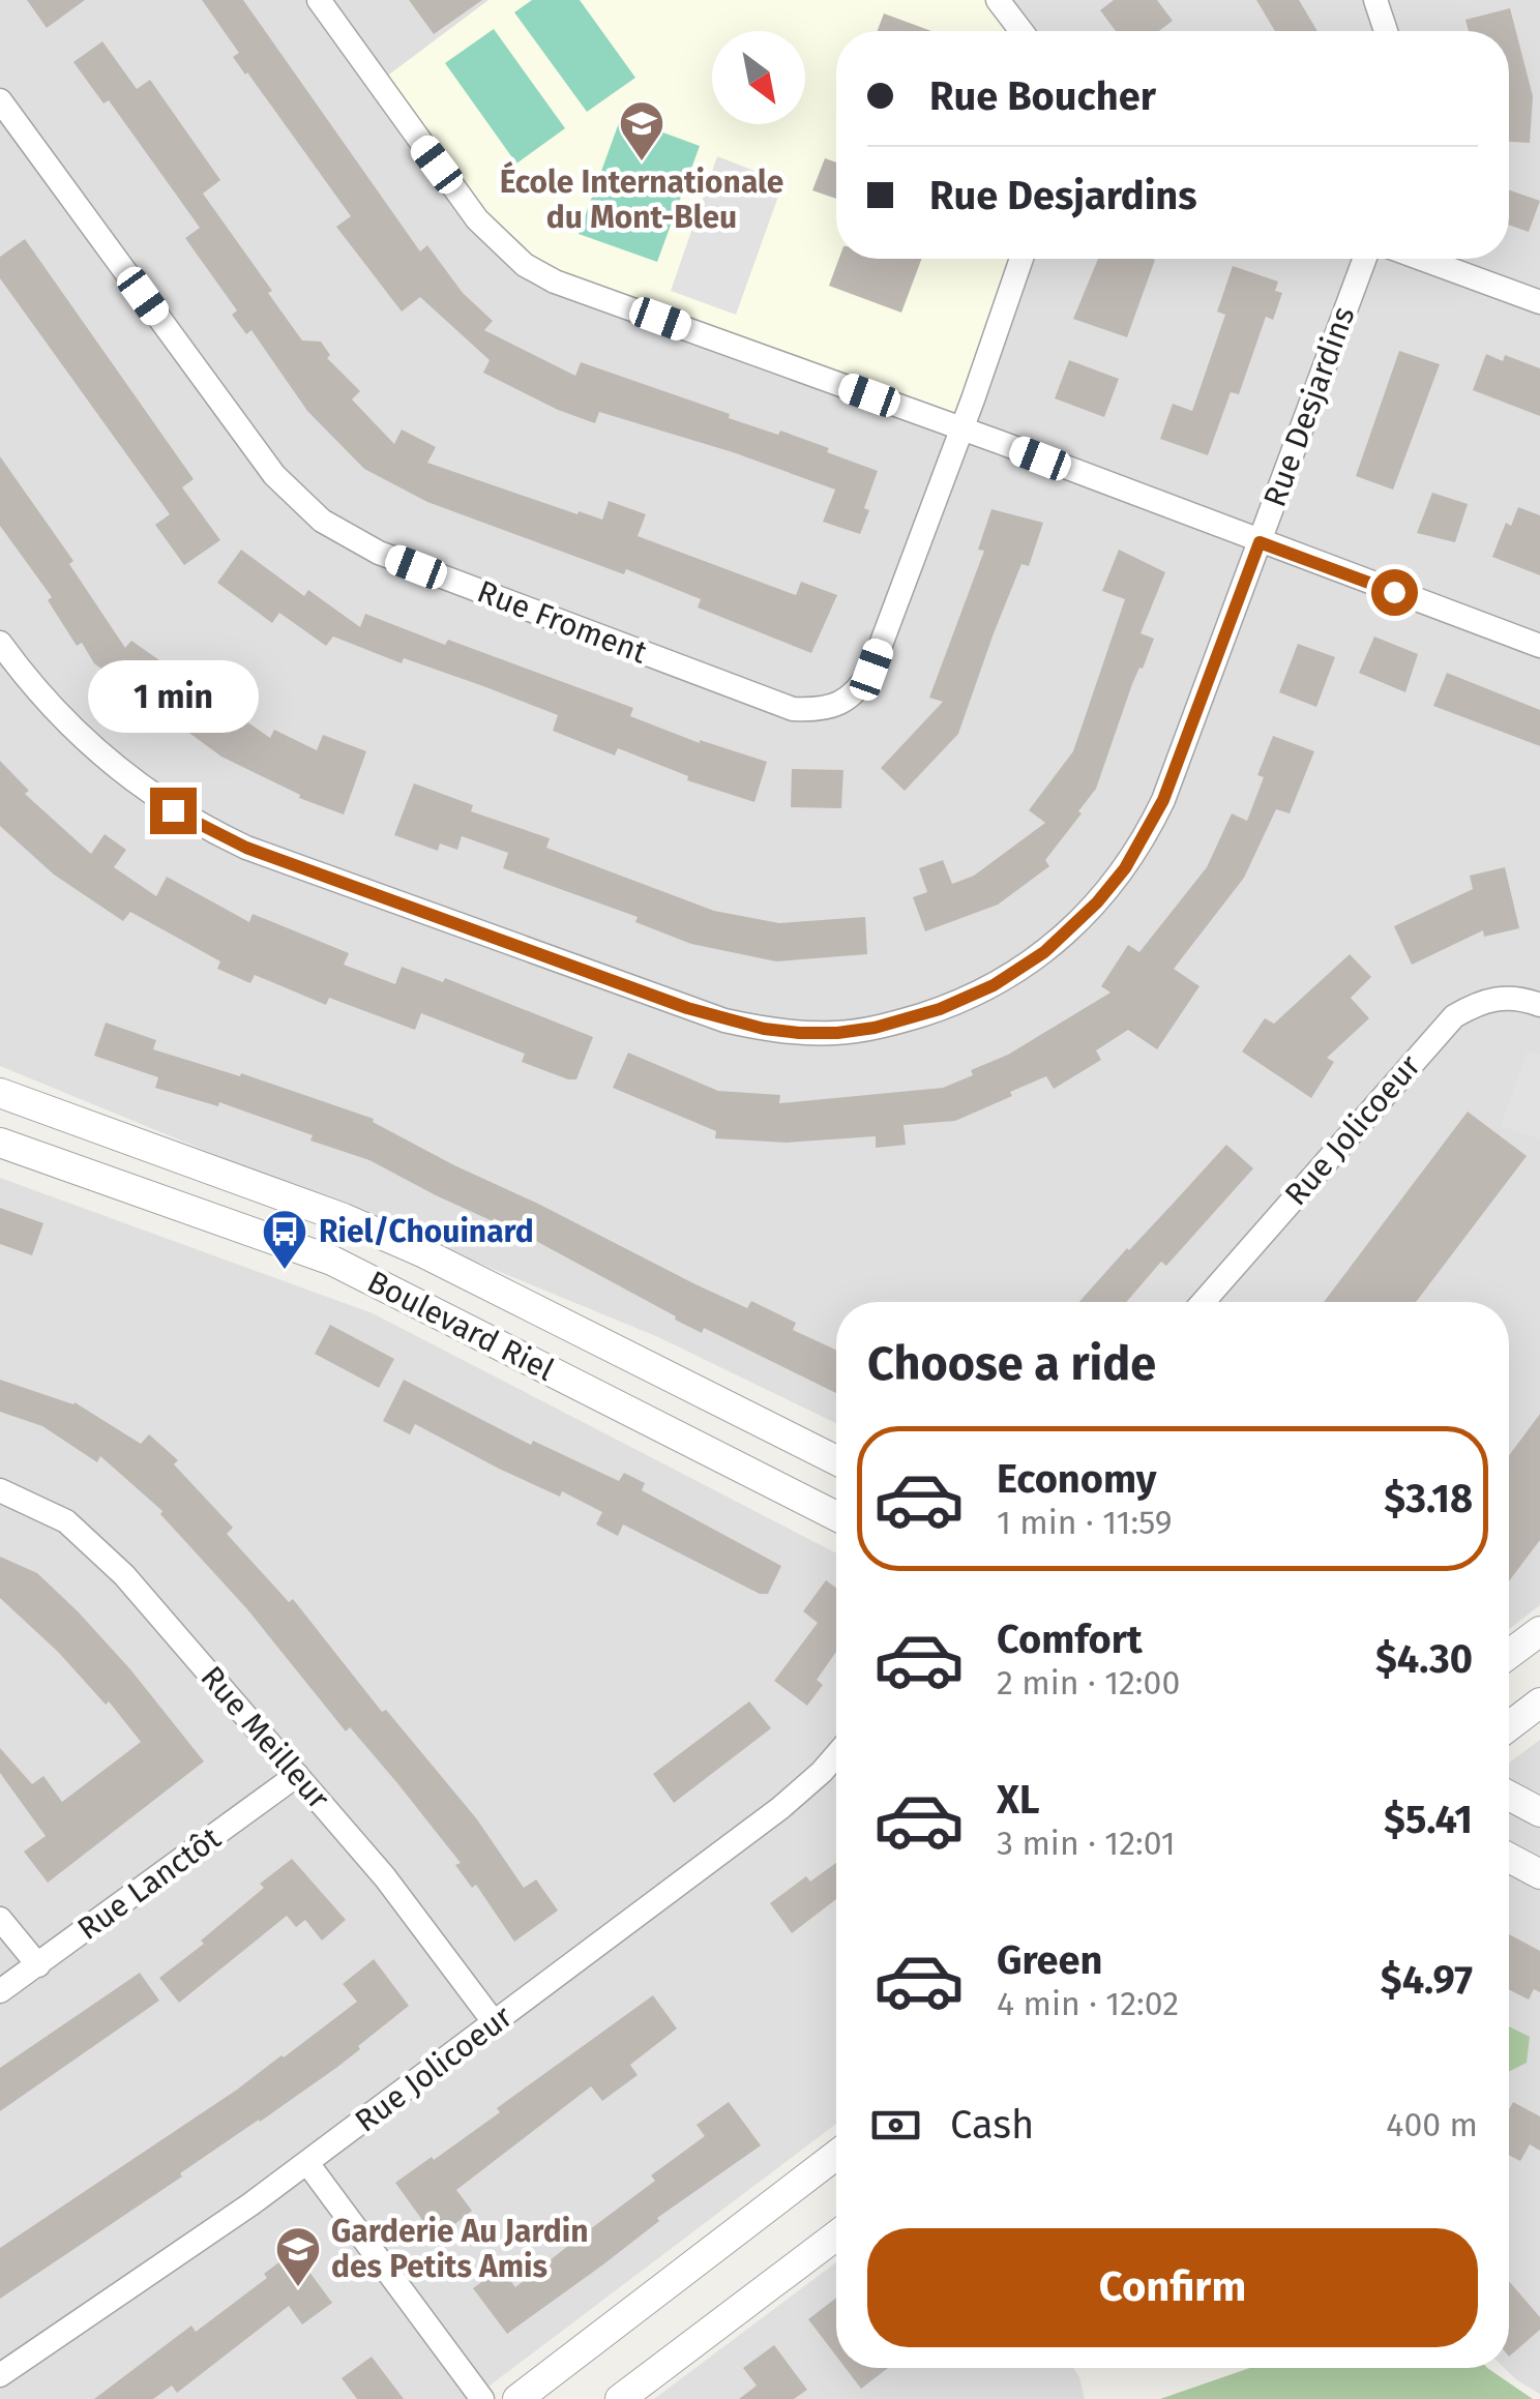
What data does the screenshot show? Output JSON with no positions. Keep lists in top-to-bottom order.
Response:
{
  "streets": {
    "street": [
      "Rue Desjardins",
      "Rue Froment",
      "Rue Jolicoeur",
      "Boulevard Riel",
      "Rue Meilleur",
      "Rue Lanctôt"
    ]
  },
  "crossings": [
    ["Rue Jolicoeur", "Rue Meilleur"],
    ["Rue Meilleur", "Rue Lanctôt"]
  ],
  "places": {
    "school or university": ["École Internationale du Mont-Bleu", "Garderie Au Jardin des Petits Amis"],
    "bus stop": ["Riel/Chouinard"]
  },
  "north": "bottom right",
  "page": {
    "banner": ["Rue Boucher", "Rue Desjardins"],
    "bubble": "1 min",
    "heading": "Choose a ride",
    "list": [
      {
        "name": "Economy",
        "note": "1 min · 11:59",
        "value": "$3.18"
      },
      {
        "name": "Comfort",
        "note": "2 min · 12:00",
        "value": "$4.30"
      },
      {
        "name": "XL",
        "note": "3 min · 12:01",
        "value": "$5.41"
      },
      {
        "name": "Green",
        "note": "4 min · 12:02",
        "value": "$4.97"
      }
    ],
    "pay": ["Cash", "400 m"],
    "buttons": "Confirm"
  }
}
